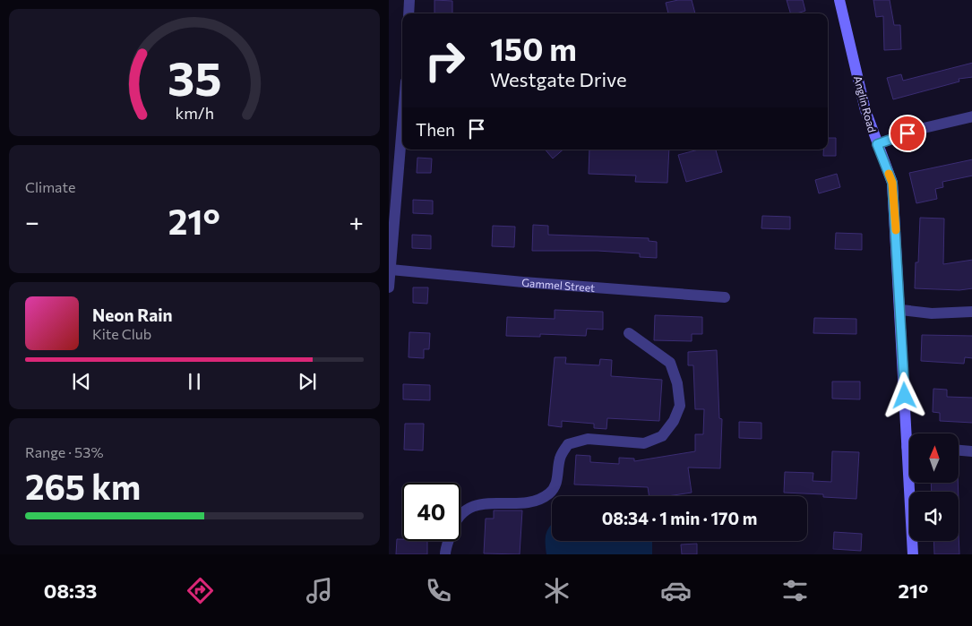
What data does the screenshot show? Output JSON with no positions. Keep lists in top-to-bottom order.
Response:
{
  "streets": {
    "street": ["Anglin Road", "Gammel Street"]
  },
  "north": "top",
  "page": {
    "turn": ["150 m", "Westgate Drive"],
    "then": "Then",
    "tile": [
      "Climate",
      ["Range · 53%", "265 km"]
    ],
    "heat": ["−", "21°", "+"],
    "song": ["Neon Rain", "Kite Club"],
    "limit": "40",
    "trip": "08:34 · 1 min · 170 m",
    "tabs": ["08:33", "21°"],
    "gauge": ["35", "km/h"]
  }
}
